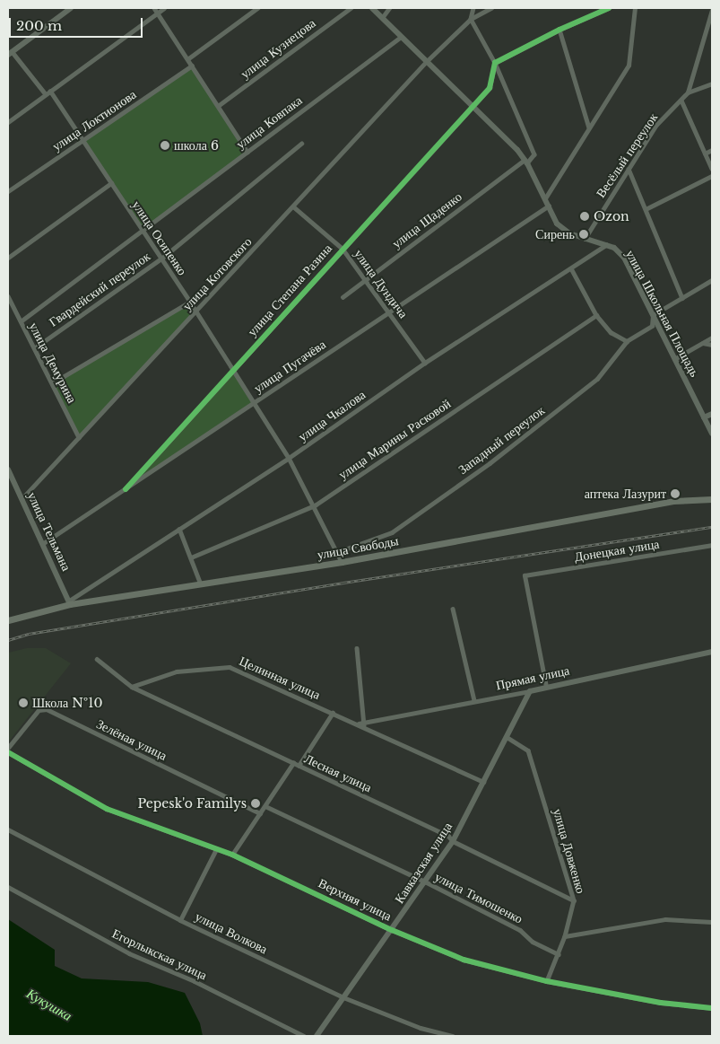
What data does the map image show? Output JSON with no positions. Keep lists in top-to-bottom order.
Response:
{
  "streets": {
    "main road": [
      "улица Школьная Площадь",
      "улица Тельмана",
      "улица Свободы",
      "Прямая улица",
      "Кавказская улица"
    ],
    "street": [
      "улица Кузнецова",
      "улица Локтионова",
      "улица Ковпака",
      "Весёлый переулок",
      "улица Щаденко",
      "улица Осипенко",
      "улица Котовского",
      "улица Дундича",
      "Гвардейский переулок",
      "улица Степана Разина",
      "улица Демурина",
      "улица Пугачёва",
      "улица Чкалова",
      "улица Марины Расковой",
      "Западный переулок",
      "Донецкая улица",
      "Целинная улица",
      "Зелёная улица",
      "Лесная улица",
      "улица Довженко",
      "улица Тимошенко",
      "Верхняя улица",
      "улица Волкова",
      "Егорлыкская улица"
    ]
  },
  "crossings": [
    ["улица Локтионова", "улица Осипенко"],
    ["улица Ковпака", "улица Осипенко"],
    ["улица Ковпака", "улица Школьная Площадь"],
    ["улица Ковпака", "улица Демурина"],
    ["Весёлый переулок", "улица Школьная Площадь"],
    ["улица Щаденко", "улица Дундича"],
    ["улица Щаденко", "улица Школьная Площадь"],
    ["улица Осипенко", "улица Котовского"],
    ["улица Осипенко", "Гвардейский переулок"],
    ["улица Осипенко", "улица Степана Разина"],
    ["улица Осипенко", "улица Пугачёва"],
    ["улица Осипенко", "улица Чкалова"],
    ["улица Осипенко", "улица Марины Расковой"],
    ["улица Осипенко", "Западный переулок"],
    ["улица Осипенко", "улица Свободы"],
    ["улица Котовского", "улица Дундича"],
    ["улица Котовского", "улица Школьная Площадь"],
    ["улица Котовского", "улица Демурина"],
    ["улица Котовского", "улица Тельмана"],
    ["улица Дундича", "улица Степана Разина"],
    ["улица Дундича", "улица Пугачёва"],
    ["улица Дундича", "улица Чкалова"],
    ["Гвардейский переулок", "улица Демурина"],
    ["улица Степана Разина", "улица Школьная Площадь"],
    ["улица Степана Разина", "улица Пугачёва"],
    ["улица Школьная Площадь", "улица Пугачёва"],
    ["улица Школьная Площадь", "улица Чкалова"],
    ["улица Школьная Площадь", "Западный переулок"],
    ["улица Пугачёва", "улица Тельмана"],
    ["улица Чкалова", "улица Тельмана"],
    ["улица Чкалова", "улица Свободы"],
    ["улица Тельмана", "улица Свободы"],
    ["Донецкая улица", "Прямая улица"],
    ["Целинная улица", "Прямая улица"],
    ["Целинная улица", "Лесная улица"],
    ["Прямая улица", "Кавказская улица"],
    ["Лесная улица", "улица Довженко"],
    ["Лесная улица", "Кавказская улица"],
    ["улица Довженко", "Кавказская улица"],
    ["улица Довженко", "улица Тимошенко"],
    ["улица Довженко", "Верхняя улица"],
    ["Кавказская улица", "улица Тимошенко"],
    ["Кавказская улица", "Верхняя улица"],
    ["Кавказская улица", "улица Волкова"]
  ],
  "water": ["Кукушка"],
  "places": [
    "школа 6",
    "Ozon",
    "Сирень",
    "аптека Лазурит",
    "Школа №10",
    "Pepesk'o Familys"
  ],
  "scale_bar": "200 m"
}
